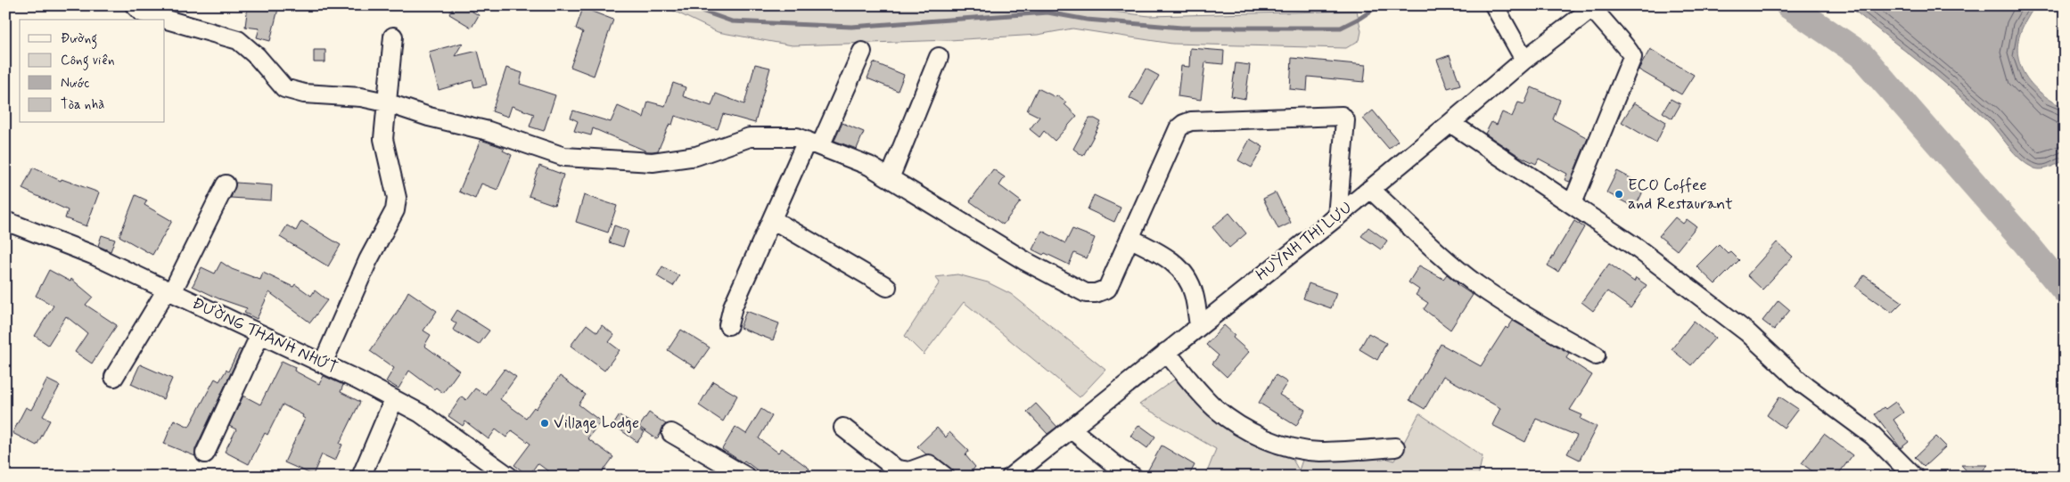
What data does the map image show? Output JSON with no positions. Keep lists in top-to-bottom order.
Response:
{
  "streets": {
    "street": ["HUỲNH THỊ LỰU", "ĐƯỜNG THANH NHỨT"]
  },
  "places": ["ECO Coffee and Restaurant", "Village Lodge"],
  "legend": [
    "Đường",
    "Công viên",
    "Nước",
    "Tòa nhà"
  ]
}
